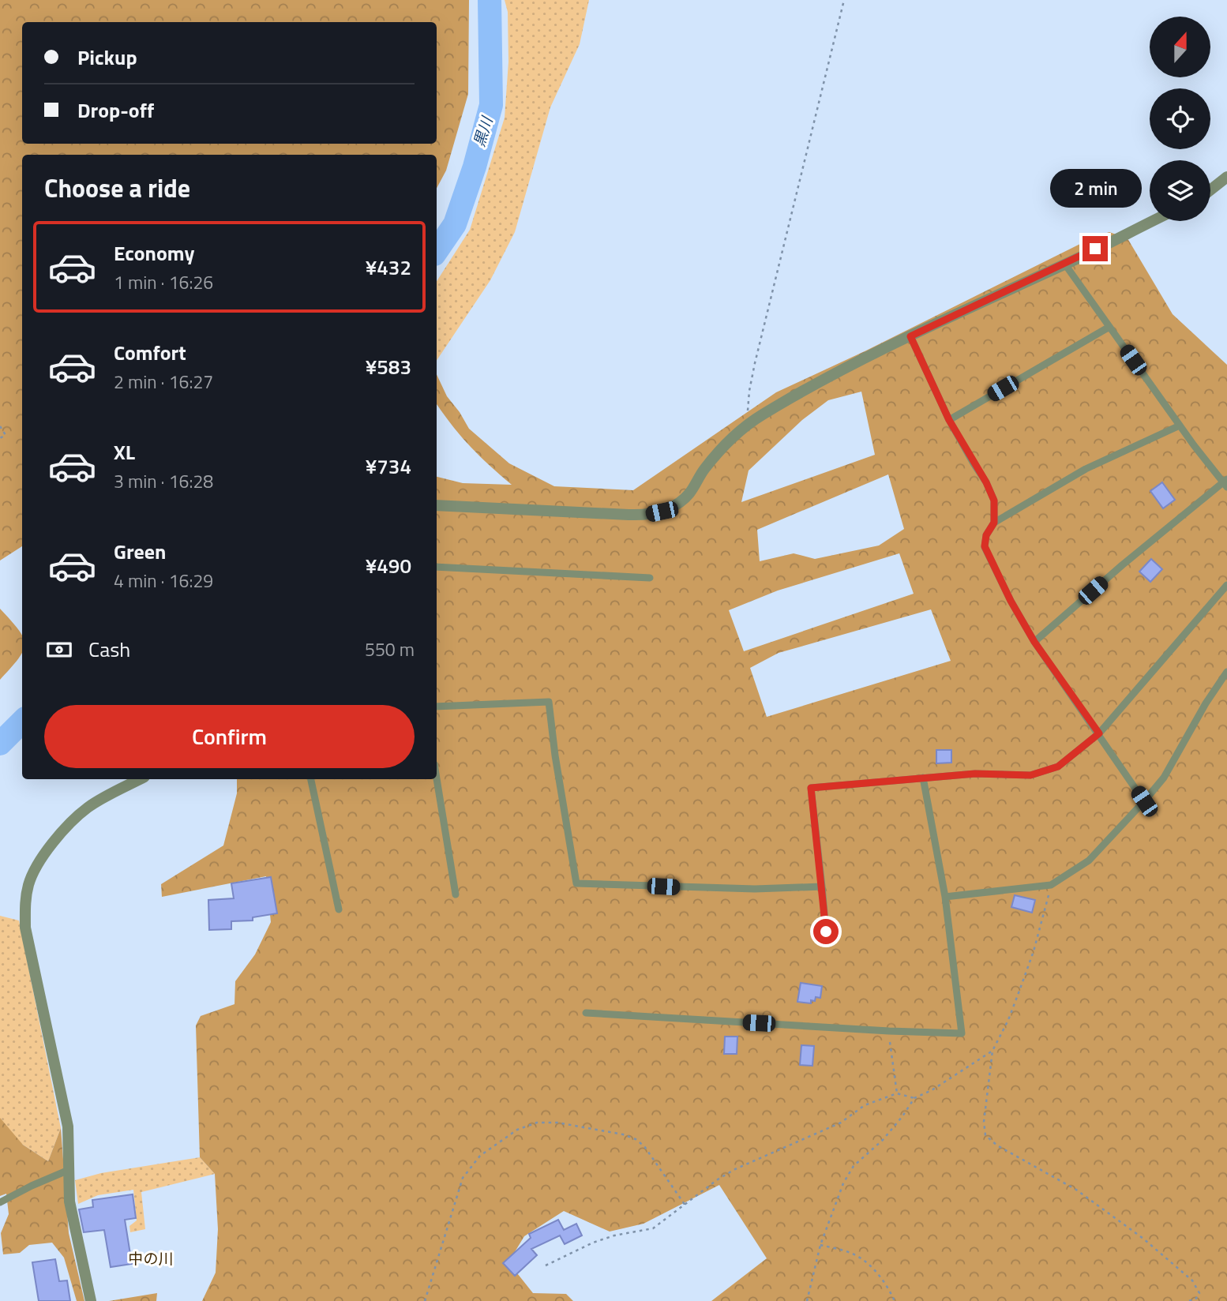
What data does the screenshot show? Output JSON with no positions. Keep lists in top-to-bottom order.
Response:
{
  "districts": ["中の川"],
  "water": ["黒川"],
  "north": "top",
  "page": {
    "banner": ["Pickup", "Drop-off"],
    "heading": "Choose a ride",
    "bubble": "2 min",
    "list": [
      {
        "name": "Economy",
        "note": "1 min · 16:26",
        "value": "¥432"
      },
      {
        "name": "Comfort",
        "note": "2 min · 16:27",
        "value": "¥583"
      },
      {
        "name": "XL",
        "note": "3 min · 16:28",
        "value": "¥734"
      },
      {
        "name": "Green",
        "note": "4 min · 16:29",
        "value": "¥490"
      }
    ],
    "pay": ["Cash", "550 m"],
    "buttons": "Confirm"
  }
}
